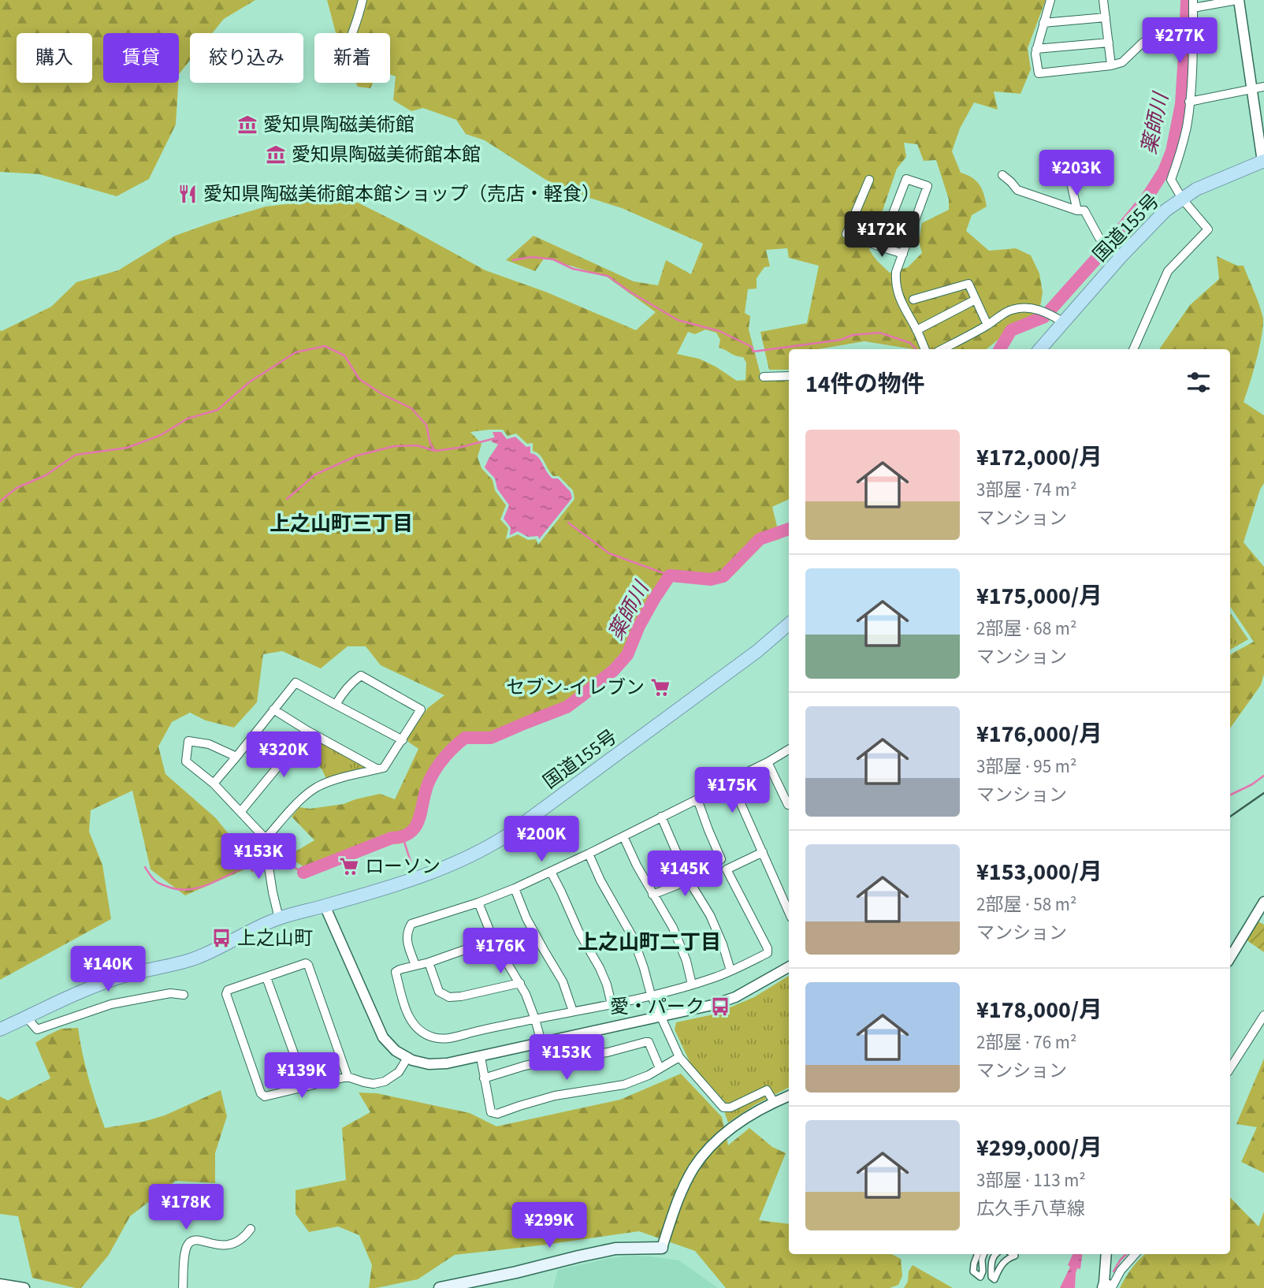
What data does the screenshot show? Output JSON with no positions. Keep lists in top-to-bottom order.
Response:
{
  "streets": {
    "highway": ["国道155号"]
  },
  "districts": ["上之山町三丁目", "上之山町二丁目"],
  "water": ["薬師川"],
  "places": {
    "museum": ["愛知県陶磁美術館", "愛知県陶磁美術館本館"],
    "restaurant": ["愛知県陶磁美術館本館ショップ（売店・軽食）"],
    "supermarket": ["セブン-イレブン", "ローソン"],
    "bus stop": ["上之山町", "愛・パーク"]
  },
  "page": {
    "price": [
      "¥277K",
      "¥203K",
      "¥172K",
      "¥320K",
      "¥175K",
      "¥200K",
      "¥153K",
      "¥145K",
      "¥176K",
      "¥140K",
      "¥153K",
      "¥139K",
      "¥178K",
      "¥299K"
    ],
    "chip": [
      "購入",
      "賃貸",
      "絞り込み",
      "新着"
    ],
    "heading": "14件の物件",
    "list": [
      {
        "name": "¥172,000/月",
        "note": "3部屋 · 74 m² · マンション"
      },
      {
        "name": "¥175,000/月",
        "note": "2部屋 · 68 m² · マンション"
      },
      {
        "name": "¥176,000/月",
        "note": "3部屋 · 95 m² · マンション"
      },
      {
        "name": "¥153,000/月",
        "note": "2部屋 · 58 m² · マンション"
      },
      {
        "name": "¥178,000/月",
        "note": "2部屋 · 76 m² · マンション"
      },
      {
        "name": "¥299,000/月",
        "note": "3部屋 · 113 m² · 広久手八草線"
      }
    ]
  }
}
